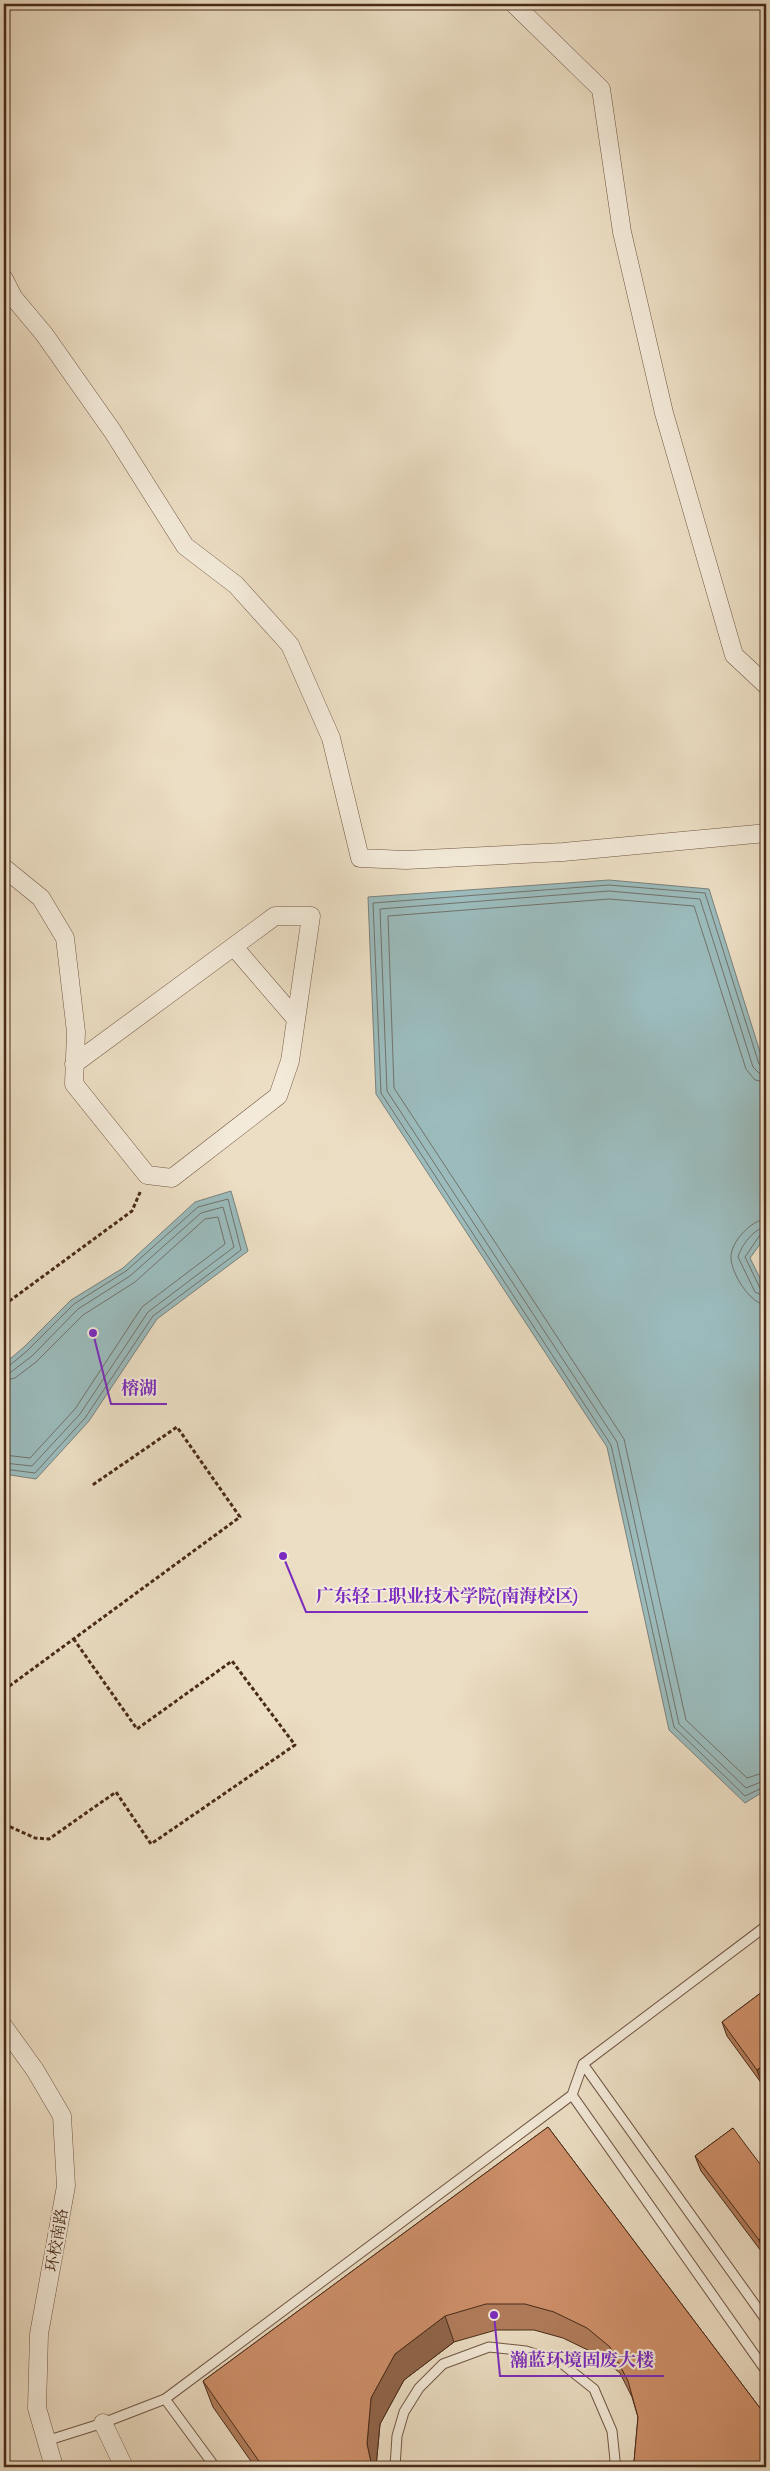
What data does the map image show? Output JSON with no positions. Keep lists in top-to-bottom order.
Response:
{
  "streets": {
    "street": ["环校南路"]
  },
  "places": ["榕湖", "广东轻工职业技术学院(南海校区)", "瀚蓝环境固废大楼"]
}
